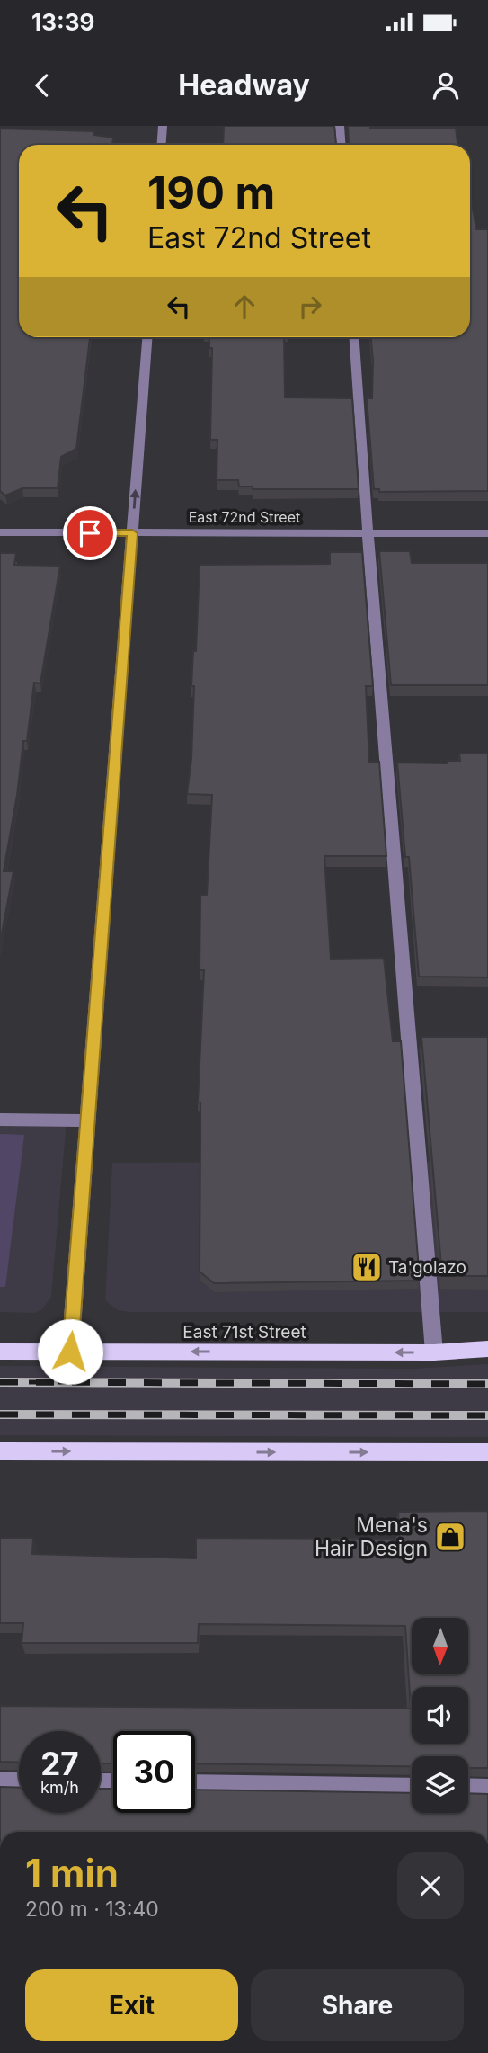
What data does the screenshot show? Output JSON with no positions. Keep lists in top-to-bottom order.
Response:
{
  "streets": {
    "main road": ["East 71st Street"],
    "street": ["East 72nd Street"]
  },
  "places": {
    "restaurant": ["Ta'golazo"],
    "shop": ["Mena's Hair Design"]
  },
  "north": "bottom",
  "page": {
    "status": "13:39",
    "header": "Headway",
    "turn": ["190 m", "East 72nd Street"],
    "speed": "27 km/h",
    "limit": "30",
    "heading": ["1 min", "200 m · 13:40"],
    "buttons": ["Exit", "Share"]
  }
}
